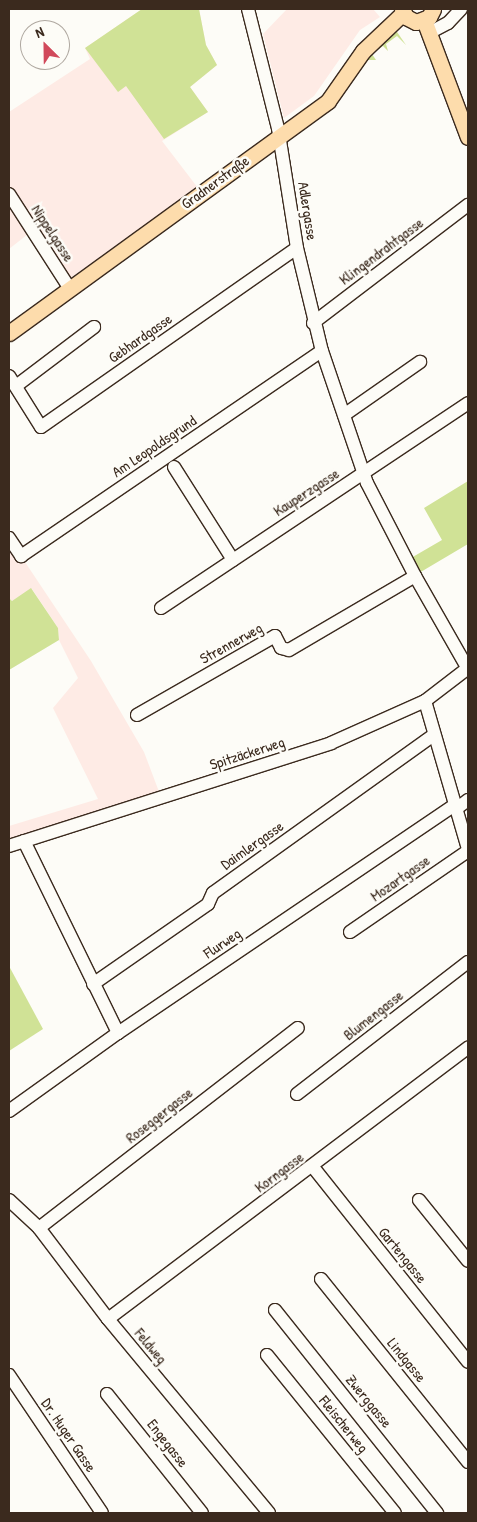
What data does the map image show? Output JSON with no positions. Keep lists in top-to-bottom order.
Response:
{
  "streets": {
    "main road": ["Gradnerstraße"],
    "street": [
      "Adlergasse",
      "Nippelgasse",
      "Klingendrahtgasse",
      "Gebhardgasse",
      "Am Leopoldsgrund",
      "Kauperzgasse",
      "Strennerweg",
      "Spitzäckerweg",
      "Daimlergasse",
      "Mozartgasse",
      "Flurweg",
      "Blumengasse",
      "Roseggergasse",
      "Korngasse",
      "Gartengasse",
      "Feldweg",
      "Lindgasse",
      "Zwerggasse",
      "Fleischerweg",
      "Dr. Huger Gasse",
      "Engegasse"
    ]
  },
  "crossings": [
    ["Gradnerstraße", "Adlergasse"],
    ["Gradnerstraße", "Nippelgasse"],
    ["Adlergasse", "Klingendrahtgasse"],
    ["Adlergasse", "Gebhardgasse"],
    ["Adlergasse", "Am Leopoldsgrund"],
    ["Adlergasse", "Kauperzgasse"],
    ["Adlergasse", "Strennerweg"],
    ["Adlergasse", "Spitzäckerweg"],
    ["Roseggergasse", "Feldweg"],
    ["Korngasse", "Gartengasse"],
    ["Korngasse", "Feldweg"]
  ],
  "north": "top left"
}
